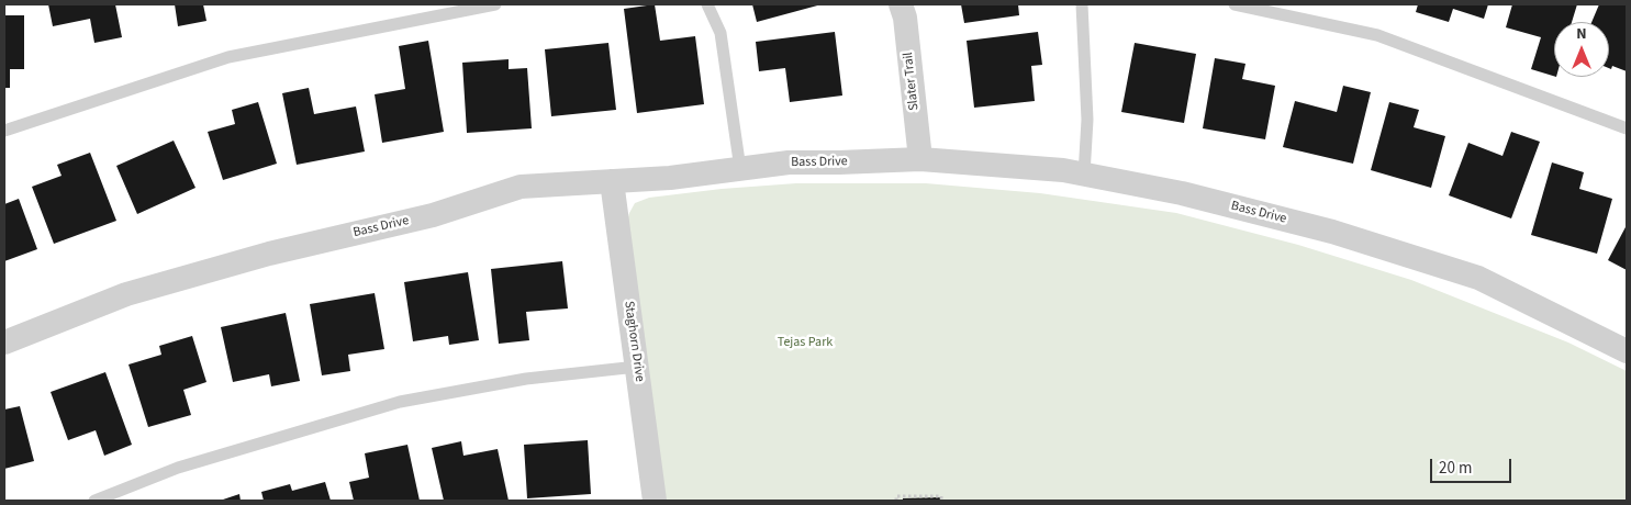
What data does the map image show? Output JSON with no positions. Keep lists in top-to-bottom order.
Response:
{
  "streets": {
    "street": ["Slater Trail", "Bass Drive", "Staghorn Drive"]
  },
  "crossings": [
    ["Slater Trail", "Bass Drive"],
    ["Bass Drive", "Staghorn Drive"]
  ],
  "parks": ["Tejas Park"],
  "scale_bar": "20 m",
  "north": "top"
}
